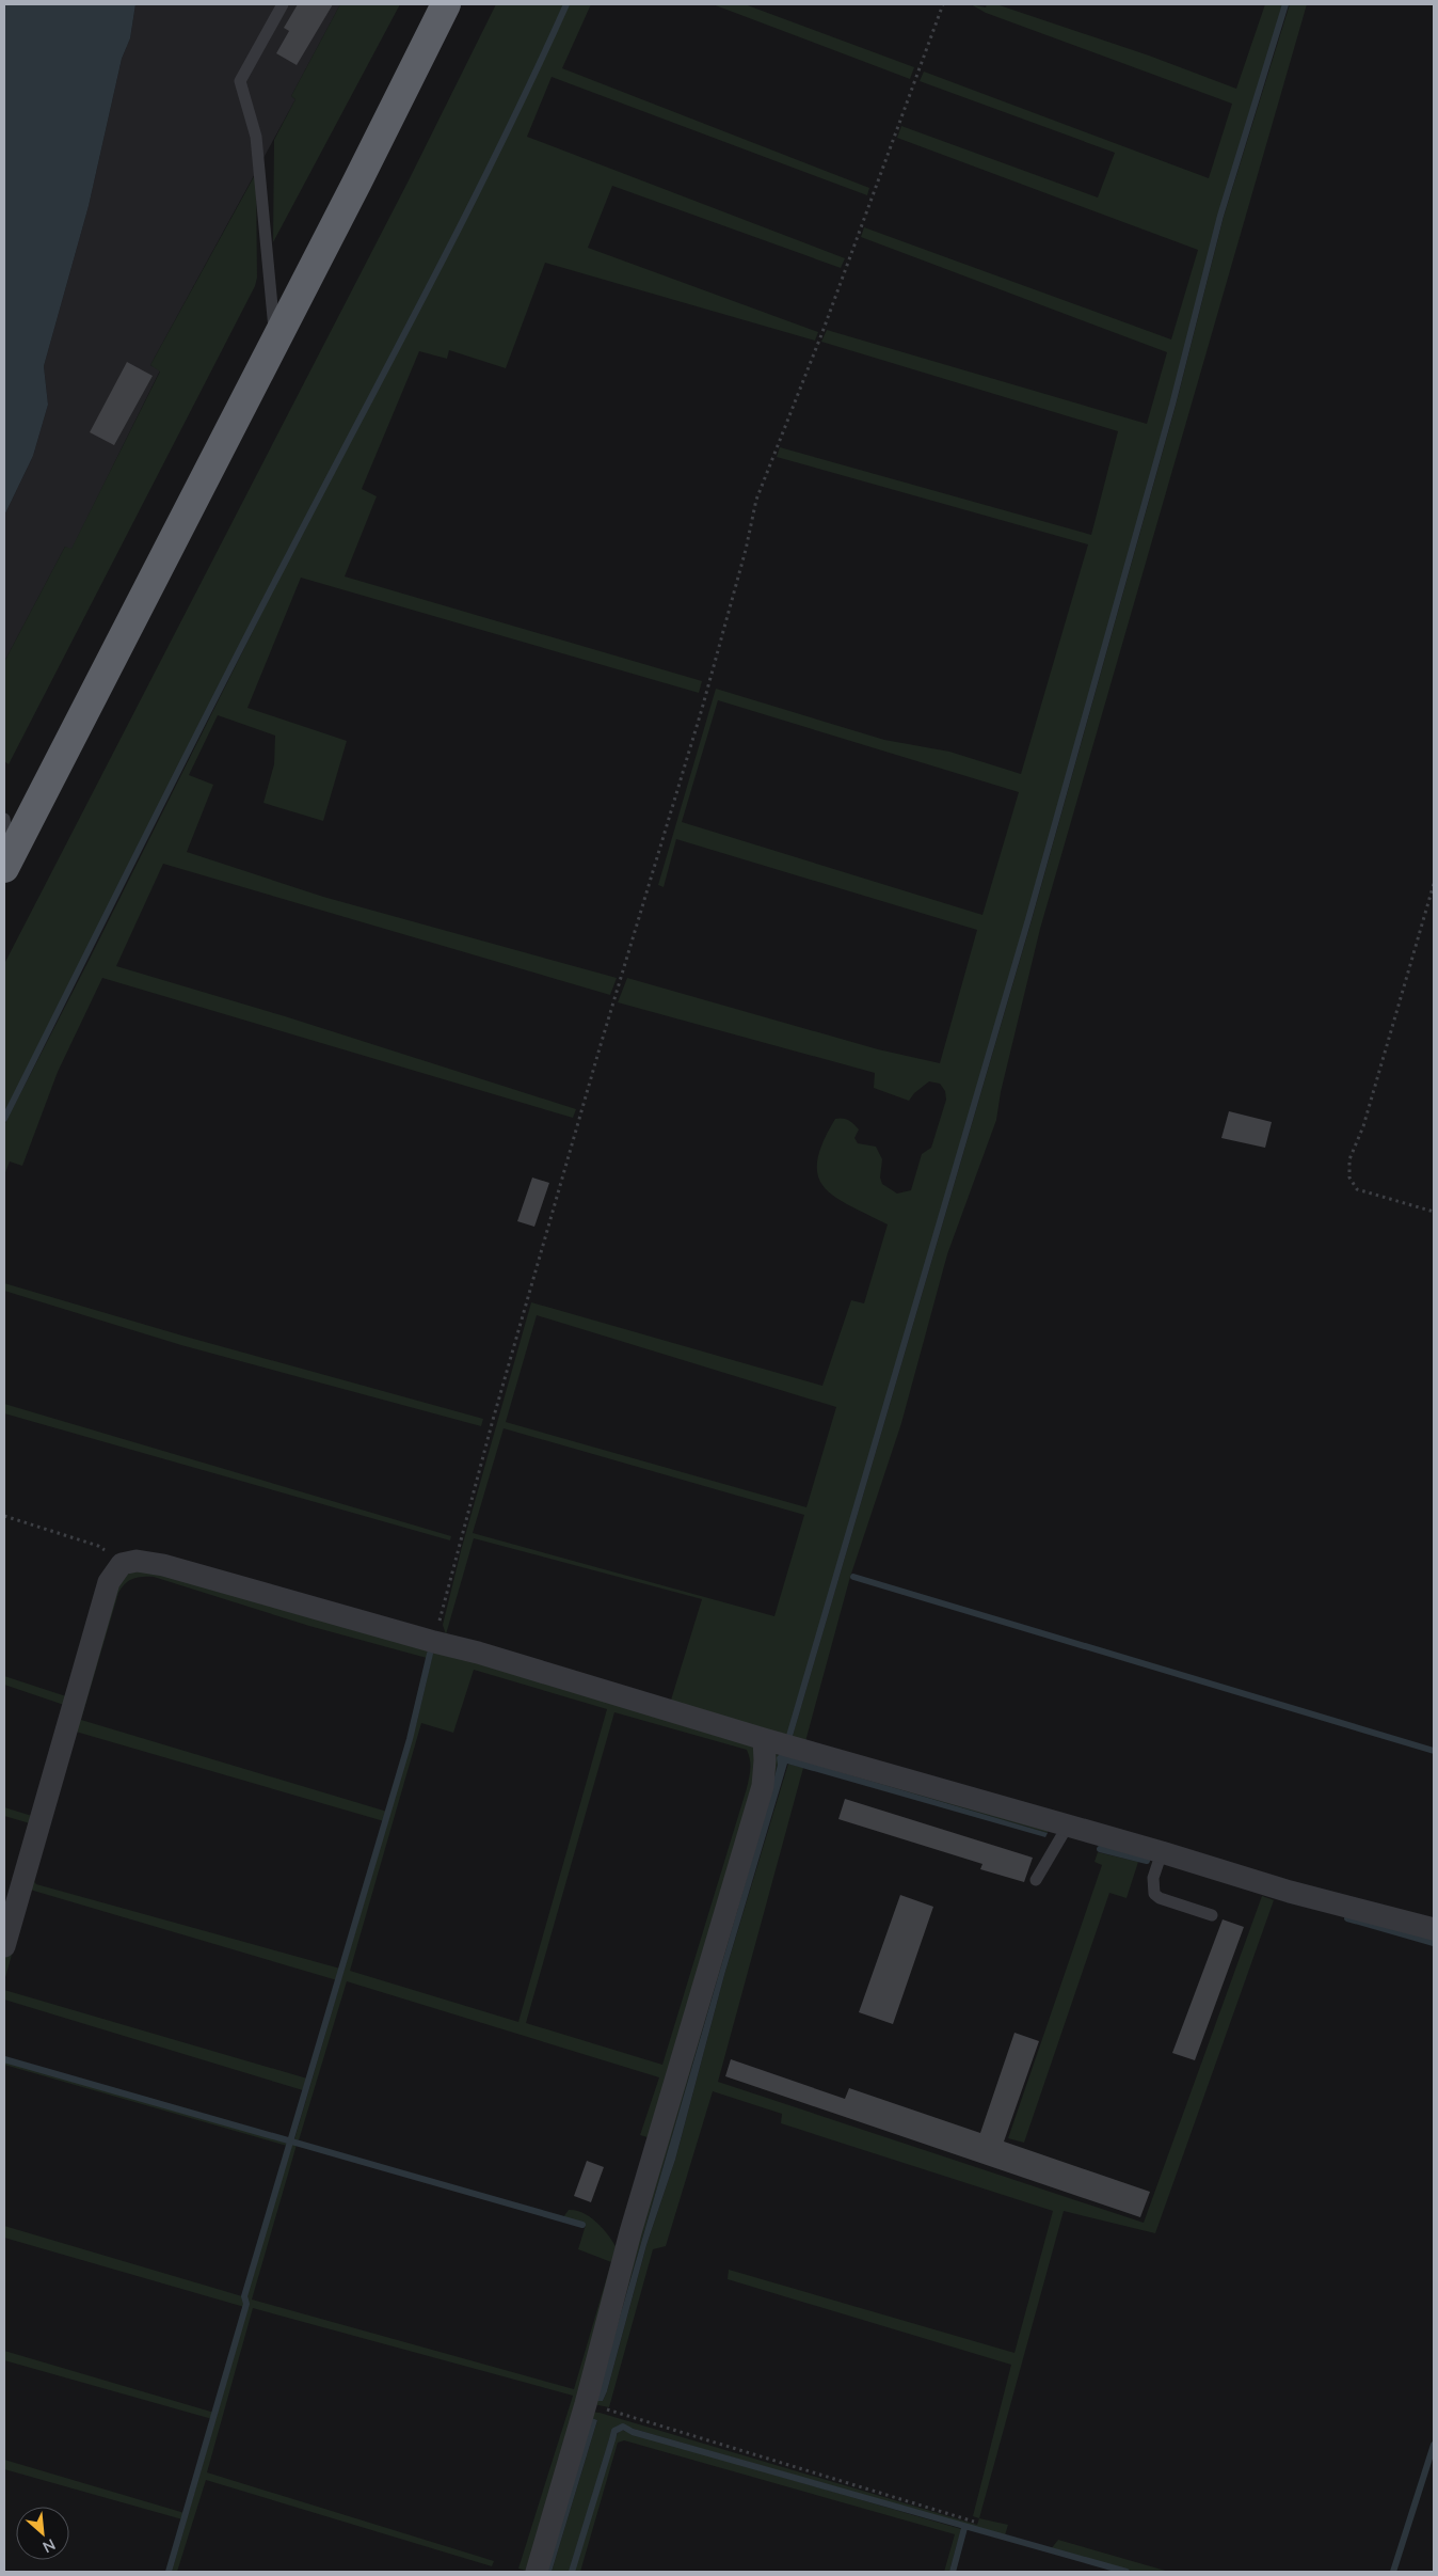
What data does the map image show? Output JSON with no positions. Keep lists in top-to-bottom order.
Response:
{
  "north": "bottom right"
}
